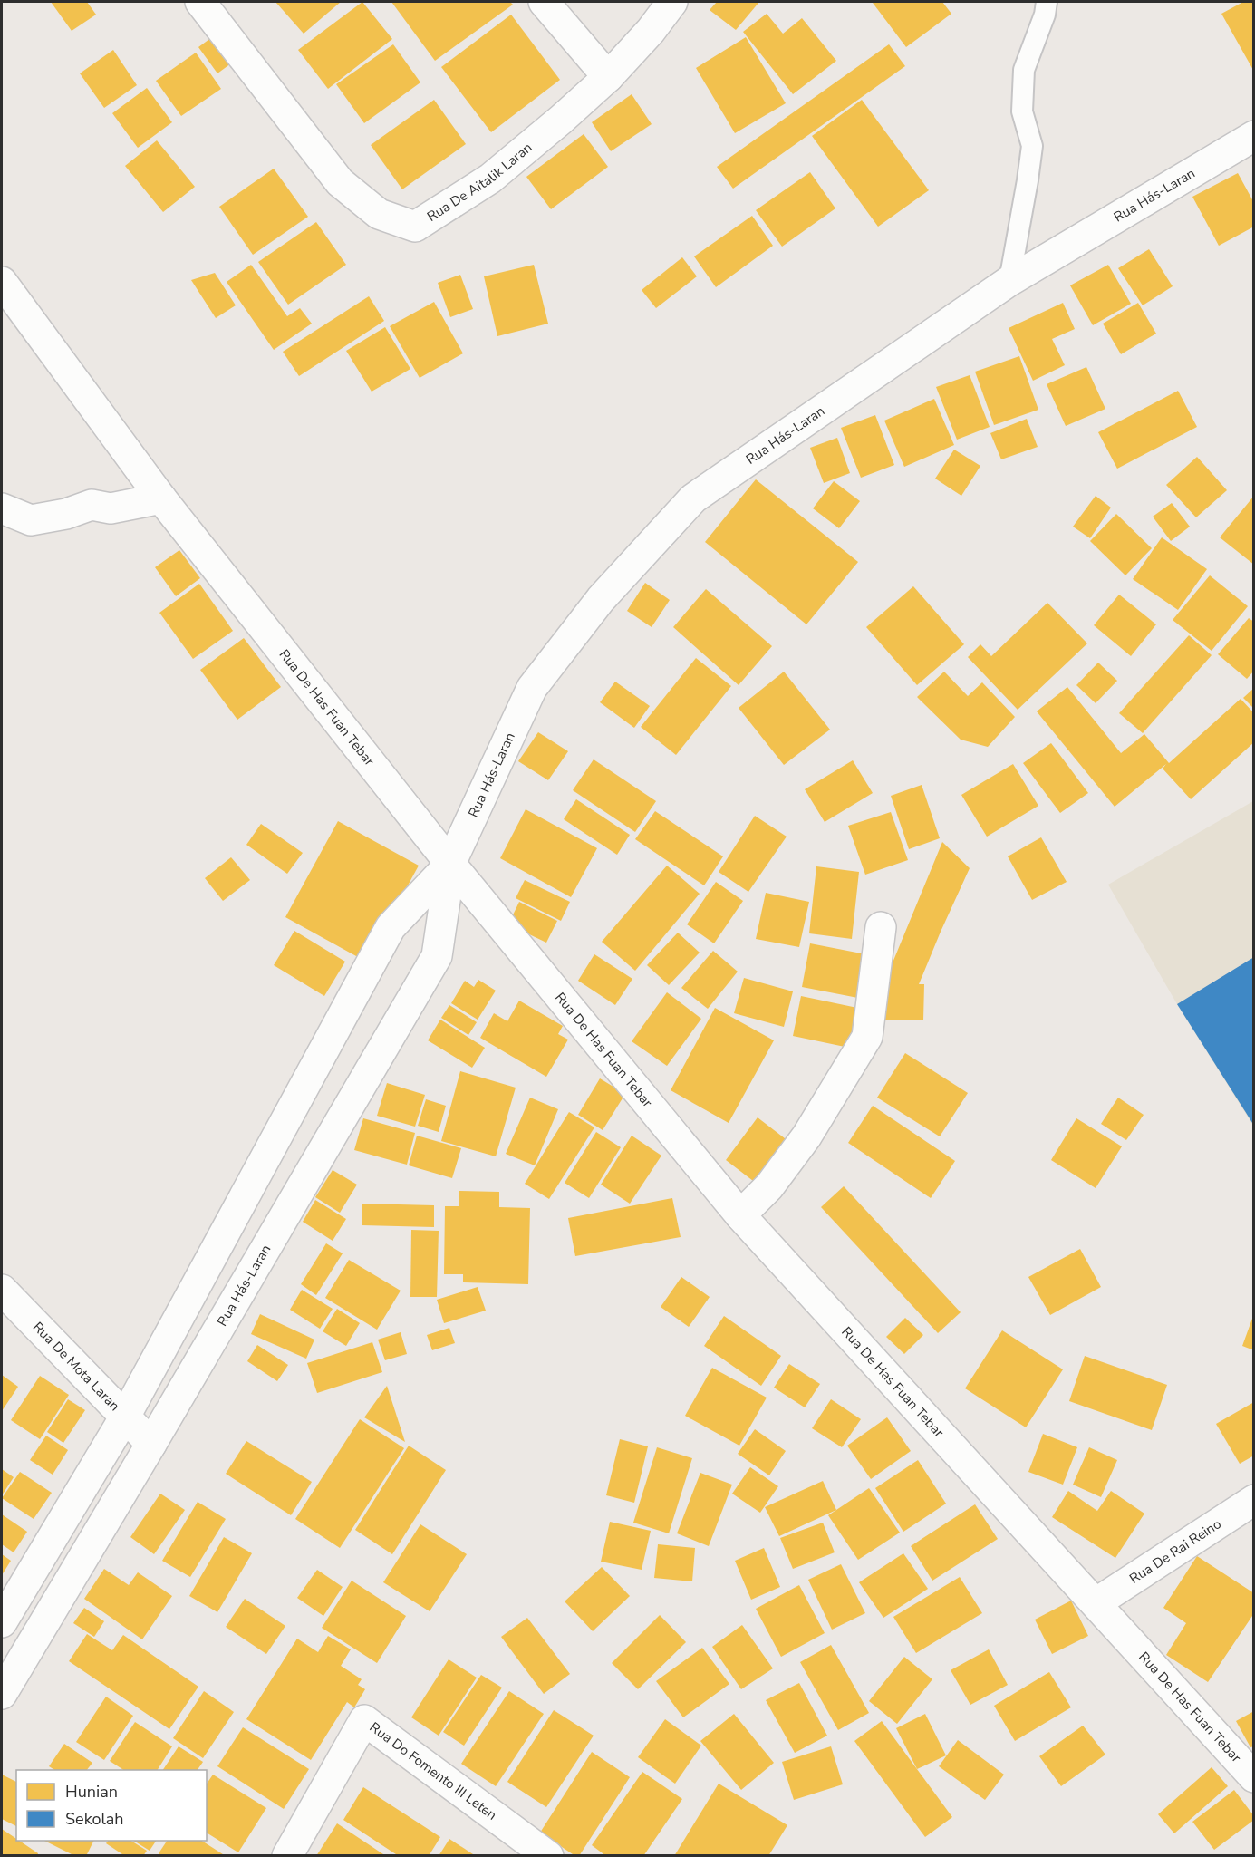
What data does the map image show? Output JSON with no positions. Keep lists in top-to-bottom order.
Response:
{
  "streets": {
    "street": [
      "Rua De Aitalik Laran",
      "Rua Hás-Laran",
      "Rua De Has Fuan Tebar",
      "Rua De Mota Laran",
      "Rua De Rai Reino",
      "Rua Do Fomento III Leten"
    ]
  },
  "crossings": [
    ["Rua Hás-Laran", "Rua De Has Fuan Tebar"],
    ["Rua Hás-Laran", "Rua De Mota Laran"],
    ["Rua De Has Fuan Tebar", "Rua De Rai Reino"]
  ],
  "legend": ["Hunian", "Sekolah"]
}
